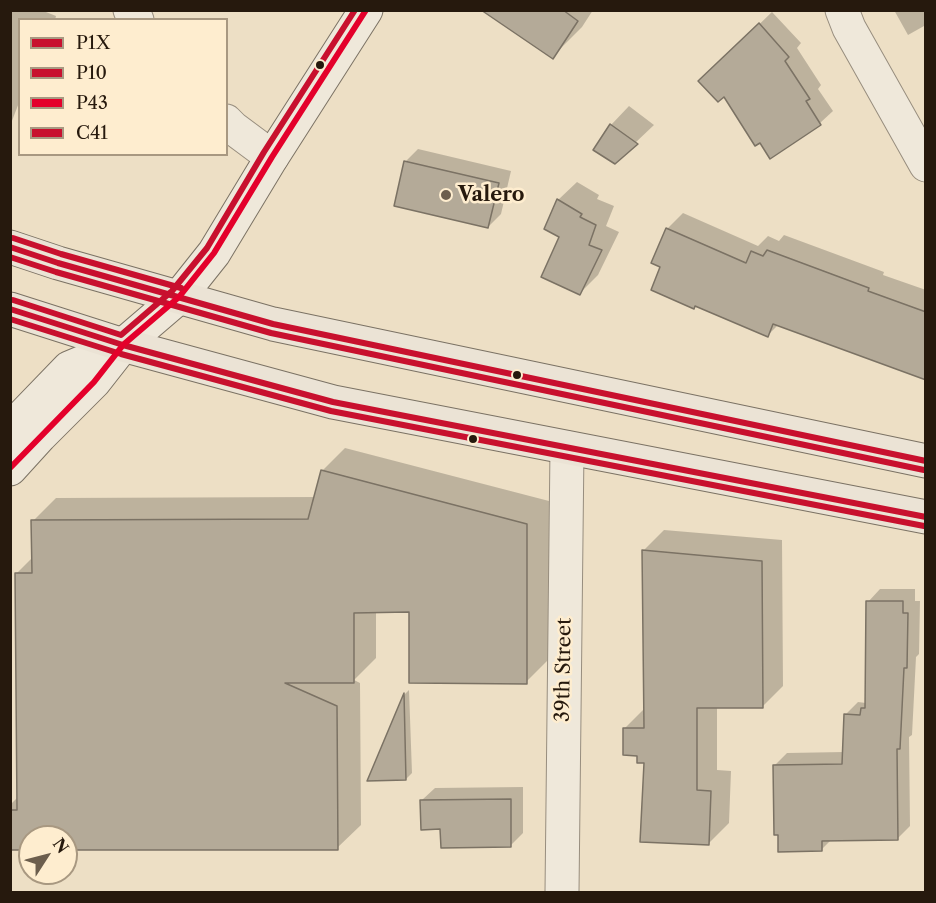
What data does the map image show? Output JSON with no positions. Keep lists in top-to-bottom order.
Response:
{
  "streets": {
    "main road": ["39th Street"]
  },
  "places": ["Valero"],
  "lines": [
    "transit line P43",
    "transit line C41",
    "transit line P1X",
    "transit line P10"
  ],
  "legend": [
    "P1X",
    "P10",
    "P43",
    "C41"
  ],
  "north": "top right"
}
